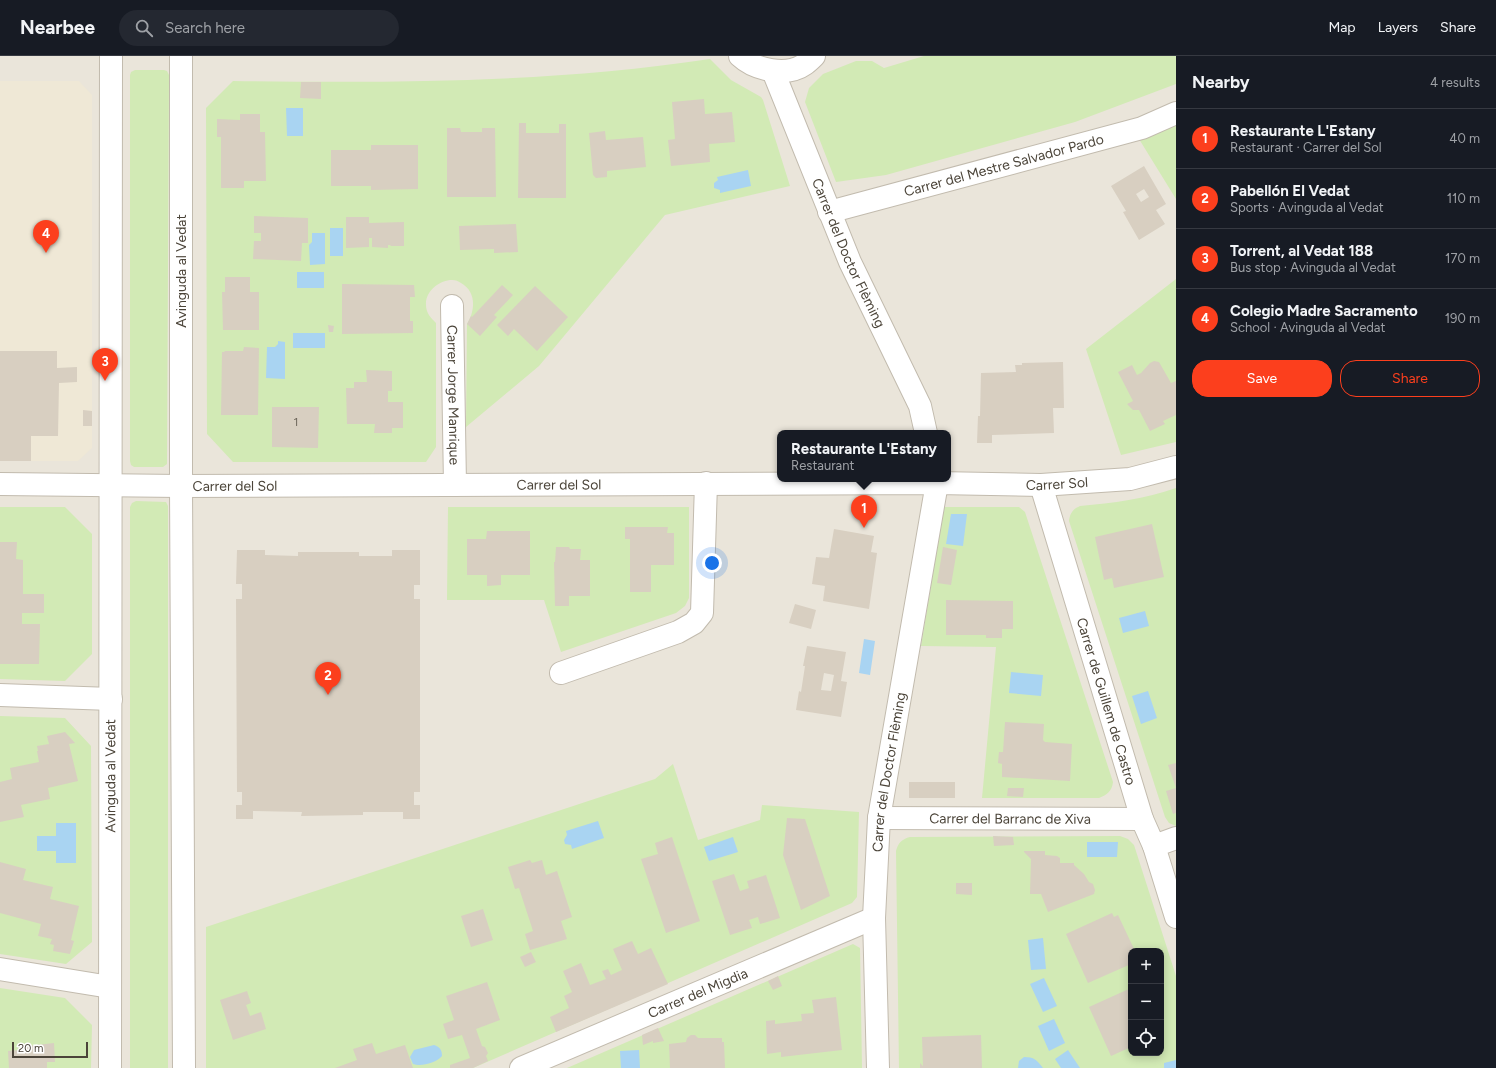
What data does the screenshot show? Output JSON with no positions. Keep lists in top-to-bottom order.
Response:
{
  "streets": {
    "street": [
      "Carrer del Mestre Salvador Pardo",
      "Carrer del Doctor Flèming",
      "Avinguda al Vedat",
      "Carrer Jorge Manrique",
      "Carrer Sol",
      "Carrer del Sol",
      "Carrer de Guillem de Castro",
      "Carrer del Barranc de Xiva",
      "Carrer del Migdia"
    ]
  },
  "crossings": [
    ["Carrer del Mestre Salvador Pardo", "Carrer del Doctor Flèming"],
    ["Carrer del Doctor Flèming", "Carrer del Barranc de Xiva"],
    ["Carrer del Doctor Flèming", "Carrer del Migdia"],
    ["Avinguda al Vedat", "Carrer del Sol"],
    ["Carrer Jorge Manrique", "Carrer del Sol"],
    ["Carrer Sol", "Carrer de Guillem de Castro"],
    ["Carrer de Guillem de Castro", "Carrer del Barranc de Xiva"]
  ],
  "house_numbers": ["1"],
  "scale_bar": "20 m",
  "page": {
    "header": "Nearbee",
    "search": "Search here",
    "nav": ["Map", "Layers", "Share"],
    "heading": ["Nearby", "4 results"],
    "list": [
      {
        "mark": "1",
        "name": "Restaurante L'Estany",
        "note": "Restaurant · Carrer del Sol",
        "value": "40 m"
      },
      {
        "mark": "2",
        "name": "Pabellón El Vedat",
        "note": "Sports · Avinguda al Vedat",
        "value": "110 m"
      },
      {
        "mark": "3",
        "name": "Torrent, al Vedat 188",
        "note": "Bus stop · Avinguda al Vedat",
        "value": "170 m"
      },
      {
        "mark": "4",
        "name": "Colegio Madre Sacramento",
        "note": "School · Avinguda al Vedat",
        "value": "190 m"
      }
    ],
    "pins": [
      "4",
      "3",
      "1",
      "2"
    ],
    "buttons": ["Save", "Share"],
    "popup": ["Restaurante L'Estany", "Restaurant"],
    "map_buttons": ["+", "−"],
    "scale": "20 m"
  }
}
